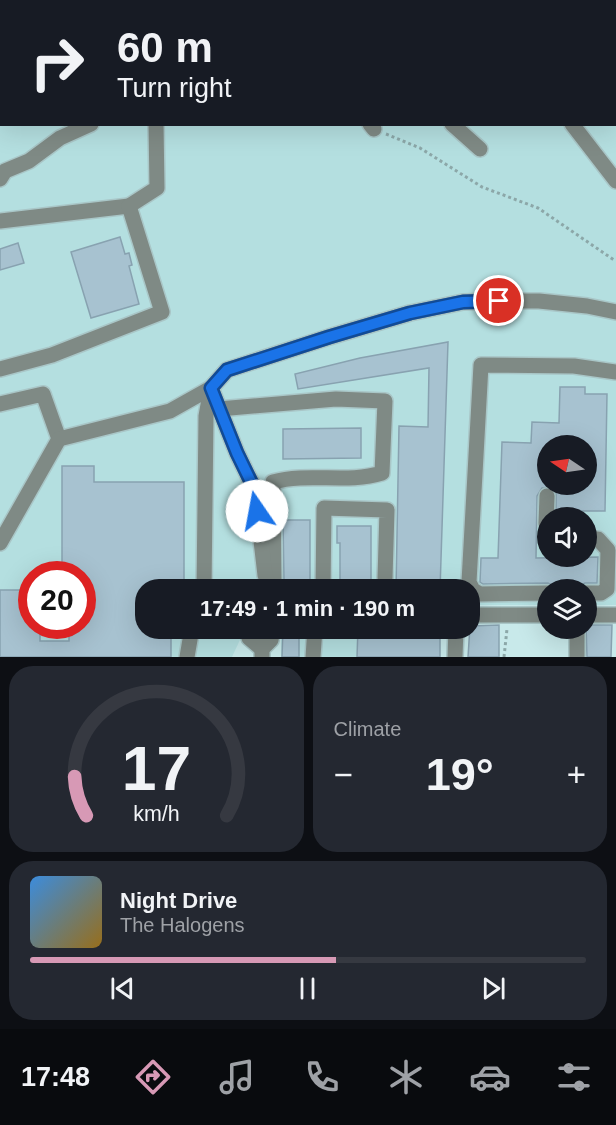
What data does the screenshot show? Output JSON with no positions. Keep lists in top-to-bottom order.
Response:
{
  "north": "left",
  "page": {
    "turn": ["60 m", "Turn right"],
    "limit": "20",
    "trip": "17:49 · 1 min · 190 m",
    "tile": "Climate",
    "heat": ["−", "19°", "+"],
    "song": ["Night Drive", "The Halogens"],
    "tabs": "17:48",
    "gauge": ["17", "km/h"]
  }
}
